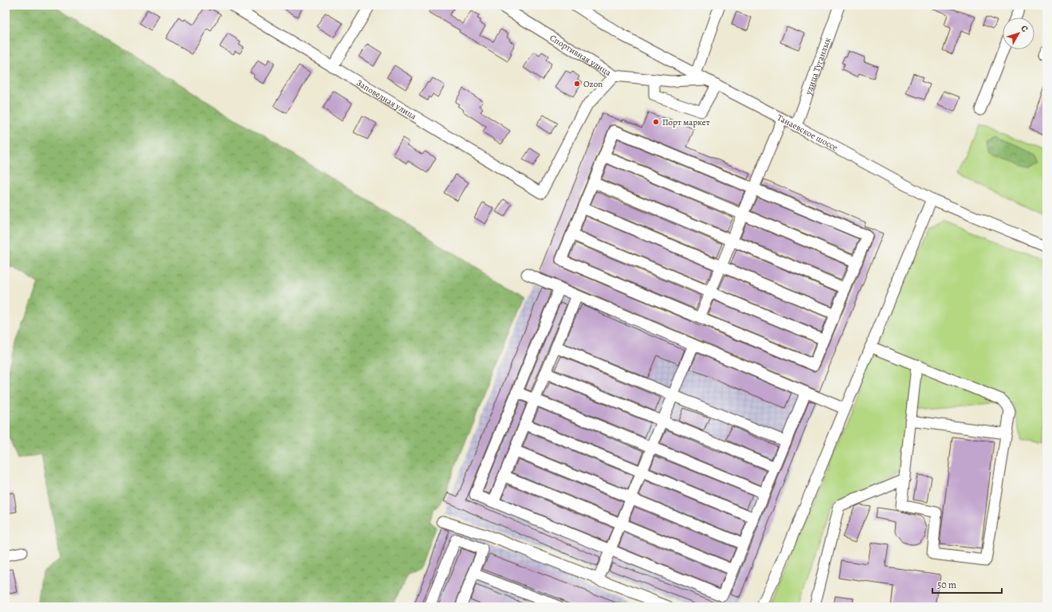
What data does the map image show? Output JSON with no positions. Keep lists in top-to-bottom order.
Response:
{
  "streets": {
    "street": [
      "Спортивная улица",
      "улица Туганлык",
      "Заповедная улица",
      "Танаевское шоссе"
    ]
  },
  "crossings": [
    ["Спортивная улица", "Заповедная улица"],
    ["Спортивная улица", "Танаевское шоссе"],
    ["улица Туганлык", "Танаевское шоссе"]
  ],
  "places": ["Ozon", "Порт маркет"],
  "scale_bar": "50 m",
  "north": "top right"
}
